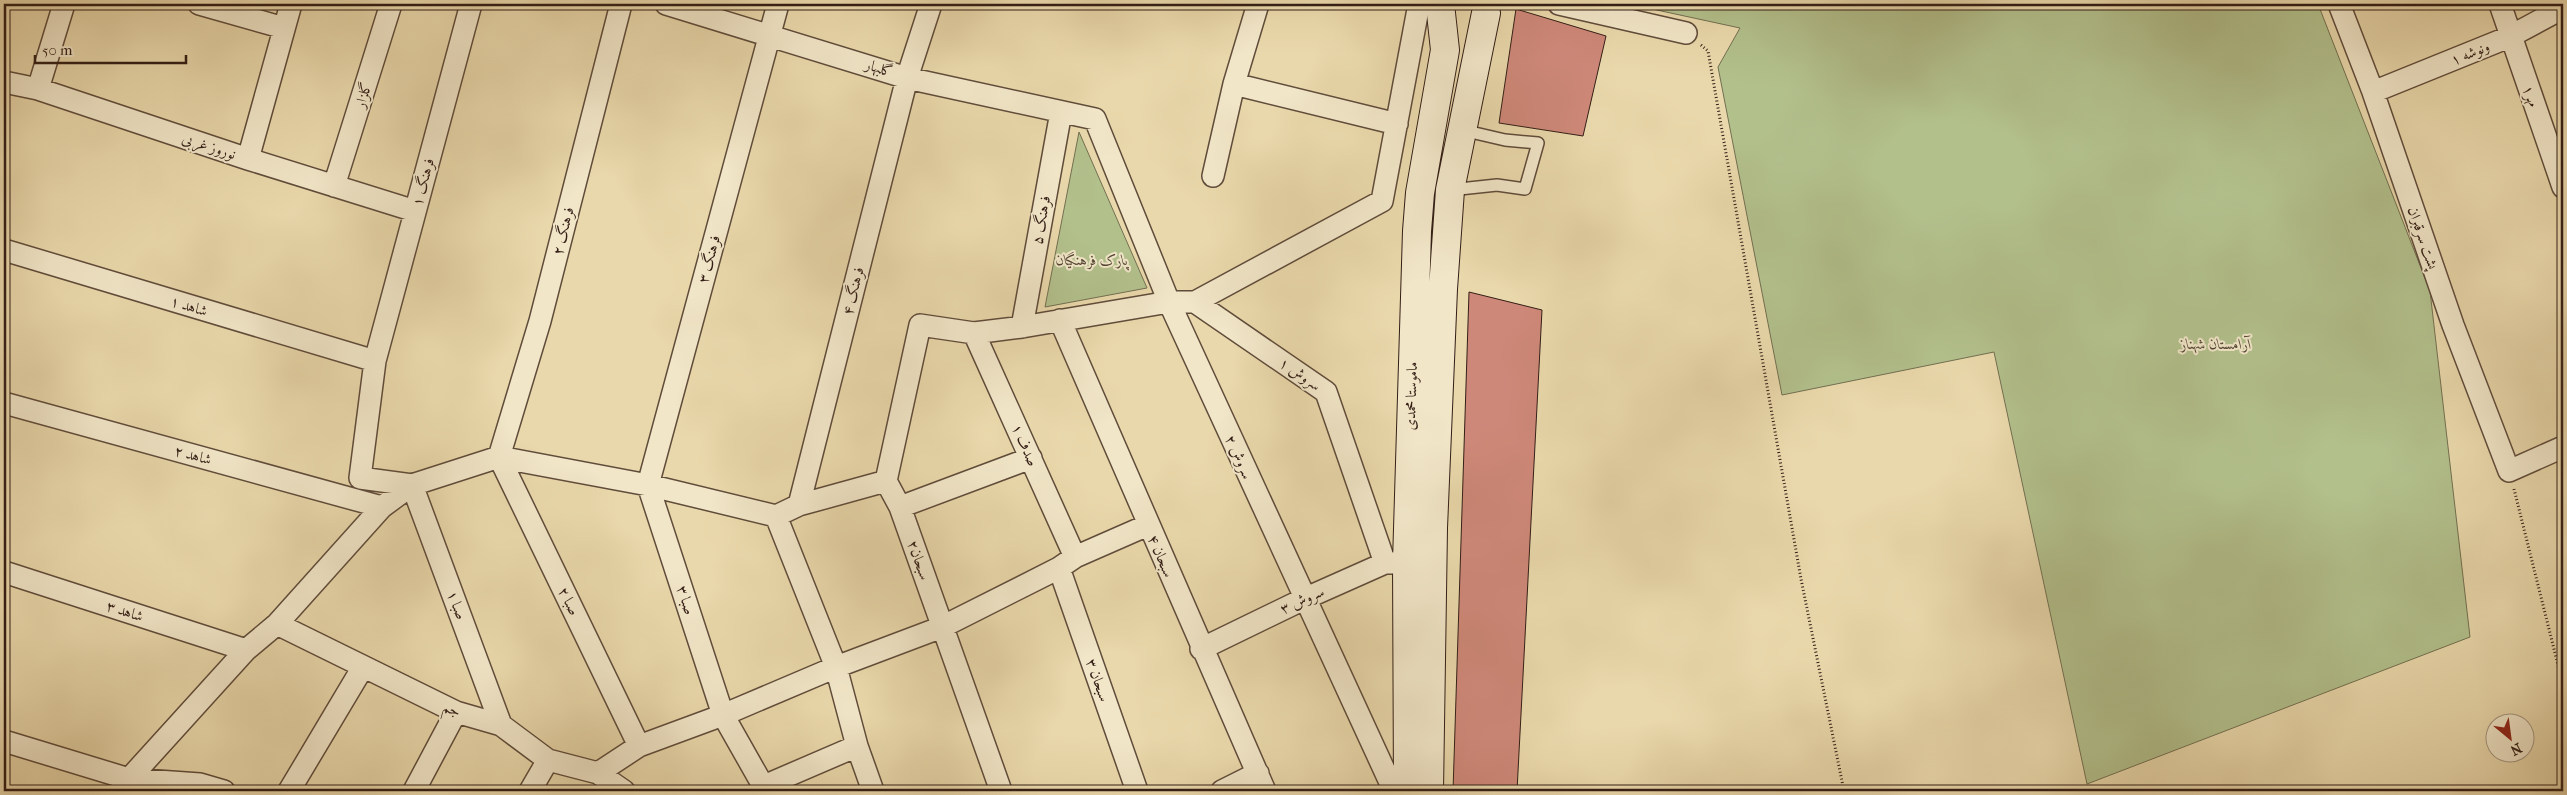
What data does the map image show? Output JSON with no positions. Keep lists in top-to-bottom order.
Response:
{
  "streets": {
    "main road": ["ماموستا محمدی"],
    "street": [
      "ونوشه ۱",
      "گلبهار",
      "گلزار",
      "مهر۱",
      "نوروز غربی",
      "فرهنگ ۱",
      "فرهنگ ۵",
      "فرهنگ ۲",
      "پشت سرقبران",
      "فرهنگ ۳",
      "فرهنگ ۴",
      "شاهد ۱",
      "سروش ۱",
      "صدف ۱",
      "شاهد ۲",
      "سروش ۲",
      "سبحان ۴",
      "سبحان۲",
      "صبا ۳",
      "سروش ۳",
      "صبا ۲",
      "صبا ۱",
      "شاهد ۳",
      "سبحان ۳",
      "جم"
    ]
  },
  "crossings": [
    ["ونوشه ۱", "مهر۱"],
    ["ونوشه ۱", "پشت سرقبران"],
    ["گلبهار", "فرهنگ ۵"],
    ["گلبهار", "فرهنگ ۳"],
    ["گلبهار", "فرهنگ ۴"],
    ["گلبهار", "سروش ۲"],
    ["گلزار", "نوروز غربی"],
    ["نوروز غربی", "فرهنگ ۱"],
    ["فرهنگ ۱", "شاهد ۱"],
    ["فرهنگ ۱", "صبا ۱"],
    ["فرهنگ ۲", "صبا ۲"],
    ["فرهنگ ۳", "صبا ۳"],
    ["سروش ۱", "ماموستا محمدی"],
    ["سروش ۱", "سروش ۳"],
    ["ماموستا محمدی", "سروش ۳"],
    ["صدف ۱", "سبحان ۳"],
    ["سروش ۲", "سروش ۳"],
    ["سبحان ۴", "سروش ۳"],
    ["صبا ۱", "جم"]
  ],
  "parks": ["پارک فرهنگیان", "آرامستان شهناز"],
  "scale_bar": "50 m",
  "north": "bottom right"
}
